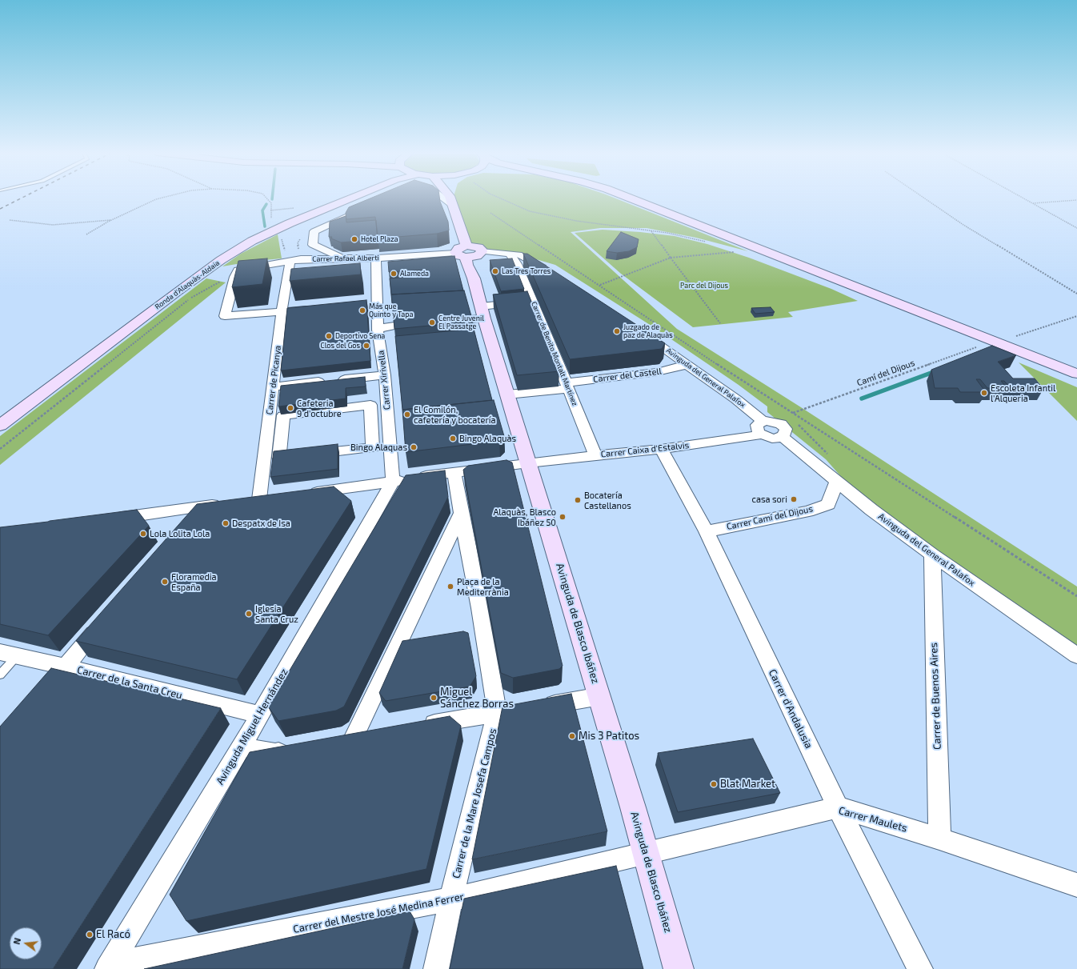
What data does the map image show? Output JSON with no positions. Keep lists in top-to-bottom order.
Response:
{
  "streets": {
    "street": [
      "Carrer Rafael Alberti",
      "Ronda d'Alaquàs-Aldaia",
      "Carrer de Benito Montalt Martínez",
      "Carrer del Castell",
      "Avinguda del General Palafox",
      "Carrer de Picanya",
      "Carrer Xirivella",
      "Carrer Caixa d'Estalvis",
      "Carrer Camí del Dijous",
      "Avinguda de Blasco Ibáñez",
      "Carrer de la Santa Creu",
      "Carrer de Buenos Aires",
      "Carrer d'Andalusia",
      "Avinguda Miguel Hernández",
      "Carrer de la Mare Josefa Campos",
      "Carrer Maulets",
      "Carrer del Mestre José Medina Ferrer"
    ],
    "path": ["Camí del Dijous"]
  },
  "crossings": [
    ["Carrer Rafael Alberti", "Carrer de Picanya"],
    ["Carrer Rafael Alberti", "Carrer Xirivella"],
    ["Carrer Rafael Alberti", "Avinguda de Blasco Ibáñez"],
    ["Carrer de Benito Montalt Martínez", "Carrer del Castell"],
    ["Carrer de Benito Montalt Martínez", "Carrer Caixa d'Estalvis"],
    ["Carrer del Castell", "Avinguda del General Palafox"],
    ["Carrer del Castell", "Avinguda de Blasco Ibáñez"],
    ["Avinguda del General Palafox", "Carrer Caixa d'Estalvis"],
    ["Avinguda del General Palafox", "Carrer Camí del Dijous"],
    ["Avinguda del General Palafox", "Carrer de Buenos Aires"],
    ["Carrer Xirivella", "Carrer Caixa d'Estalvis"],
    ["Carrer Xirivella", "Avinguda Miguel Hernández"],
    ["Carrer Caixa d'Estalvis", "Avinguda de Blasco Ibáñez"],
    ["Carrer Caixa d'Estalvis", "Carrer d'Andalusia"],
    ["Carrer Caixa d'Estalvis", "Avinguda Miguel Hernández"],
    ["Carrer Camí del Dijous", "Carrer d'Andalusia"],
    ["Avinguda de Blasco Ibáñez", "Carrer Maulets"],
    ["Avinguda de Blasco Ibáñez", "Carrer del Mestre José Medina Ferrer"],
    ["Carrer de la Santa Creu", "Avinguda Miguel Hernández"],
    ["Carrer de Buenos Aires", "Carrer Maulets"],
    ["Carrer d'Andalusia", "Carrer Maulets"],
    ["Avinguda Miguel Hernández", "Carrer del Mestre José Medina Ferrer"],
    ["Carrer de la Mare Josefa Campos", "Carrer del Mestre José Medina Ferrer"],
    ["Carrer Maulets", "Carrer del Mestre José Medina Ferrer"]
  ],
  "parks": ["Parc del Dijous"],
  "places": [
    "Hotel Plaza",
    "Las Tres Torres",
    "Alameda",
    "Más que Quinto y Tapa",
    "Centre Juvenil El Passatge",
    "Juzgado de paz de Alaquàs",
    "Deportivo Sena",
    "Clos del Gos",
    "Escoleta Infantil l'Alqueria",
    "Cafeteria 9 d'octubre",
    "El Comilón, cafetería y bocatería",
    "Bingo Alaquàs",
    "Bingo Alaquas",
    "casa sori",
    "Bocatería Castellanos",
    "Alaquàs, Blasco Ibáñez 50",
    "Despatx de Isa",
    "Lola Lolita Lola",
    "Floramedia España",
    "Plaça de la Mediterrània",
    "Iglesia Santa Cruz",
    "Miguel Sánchez Borras",
    "Mis 3 Patitos",
    "Blat Market",
    "El Racó"
  ],
  "north": "left"
}
